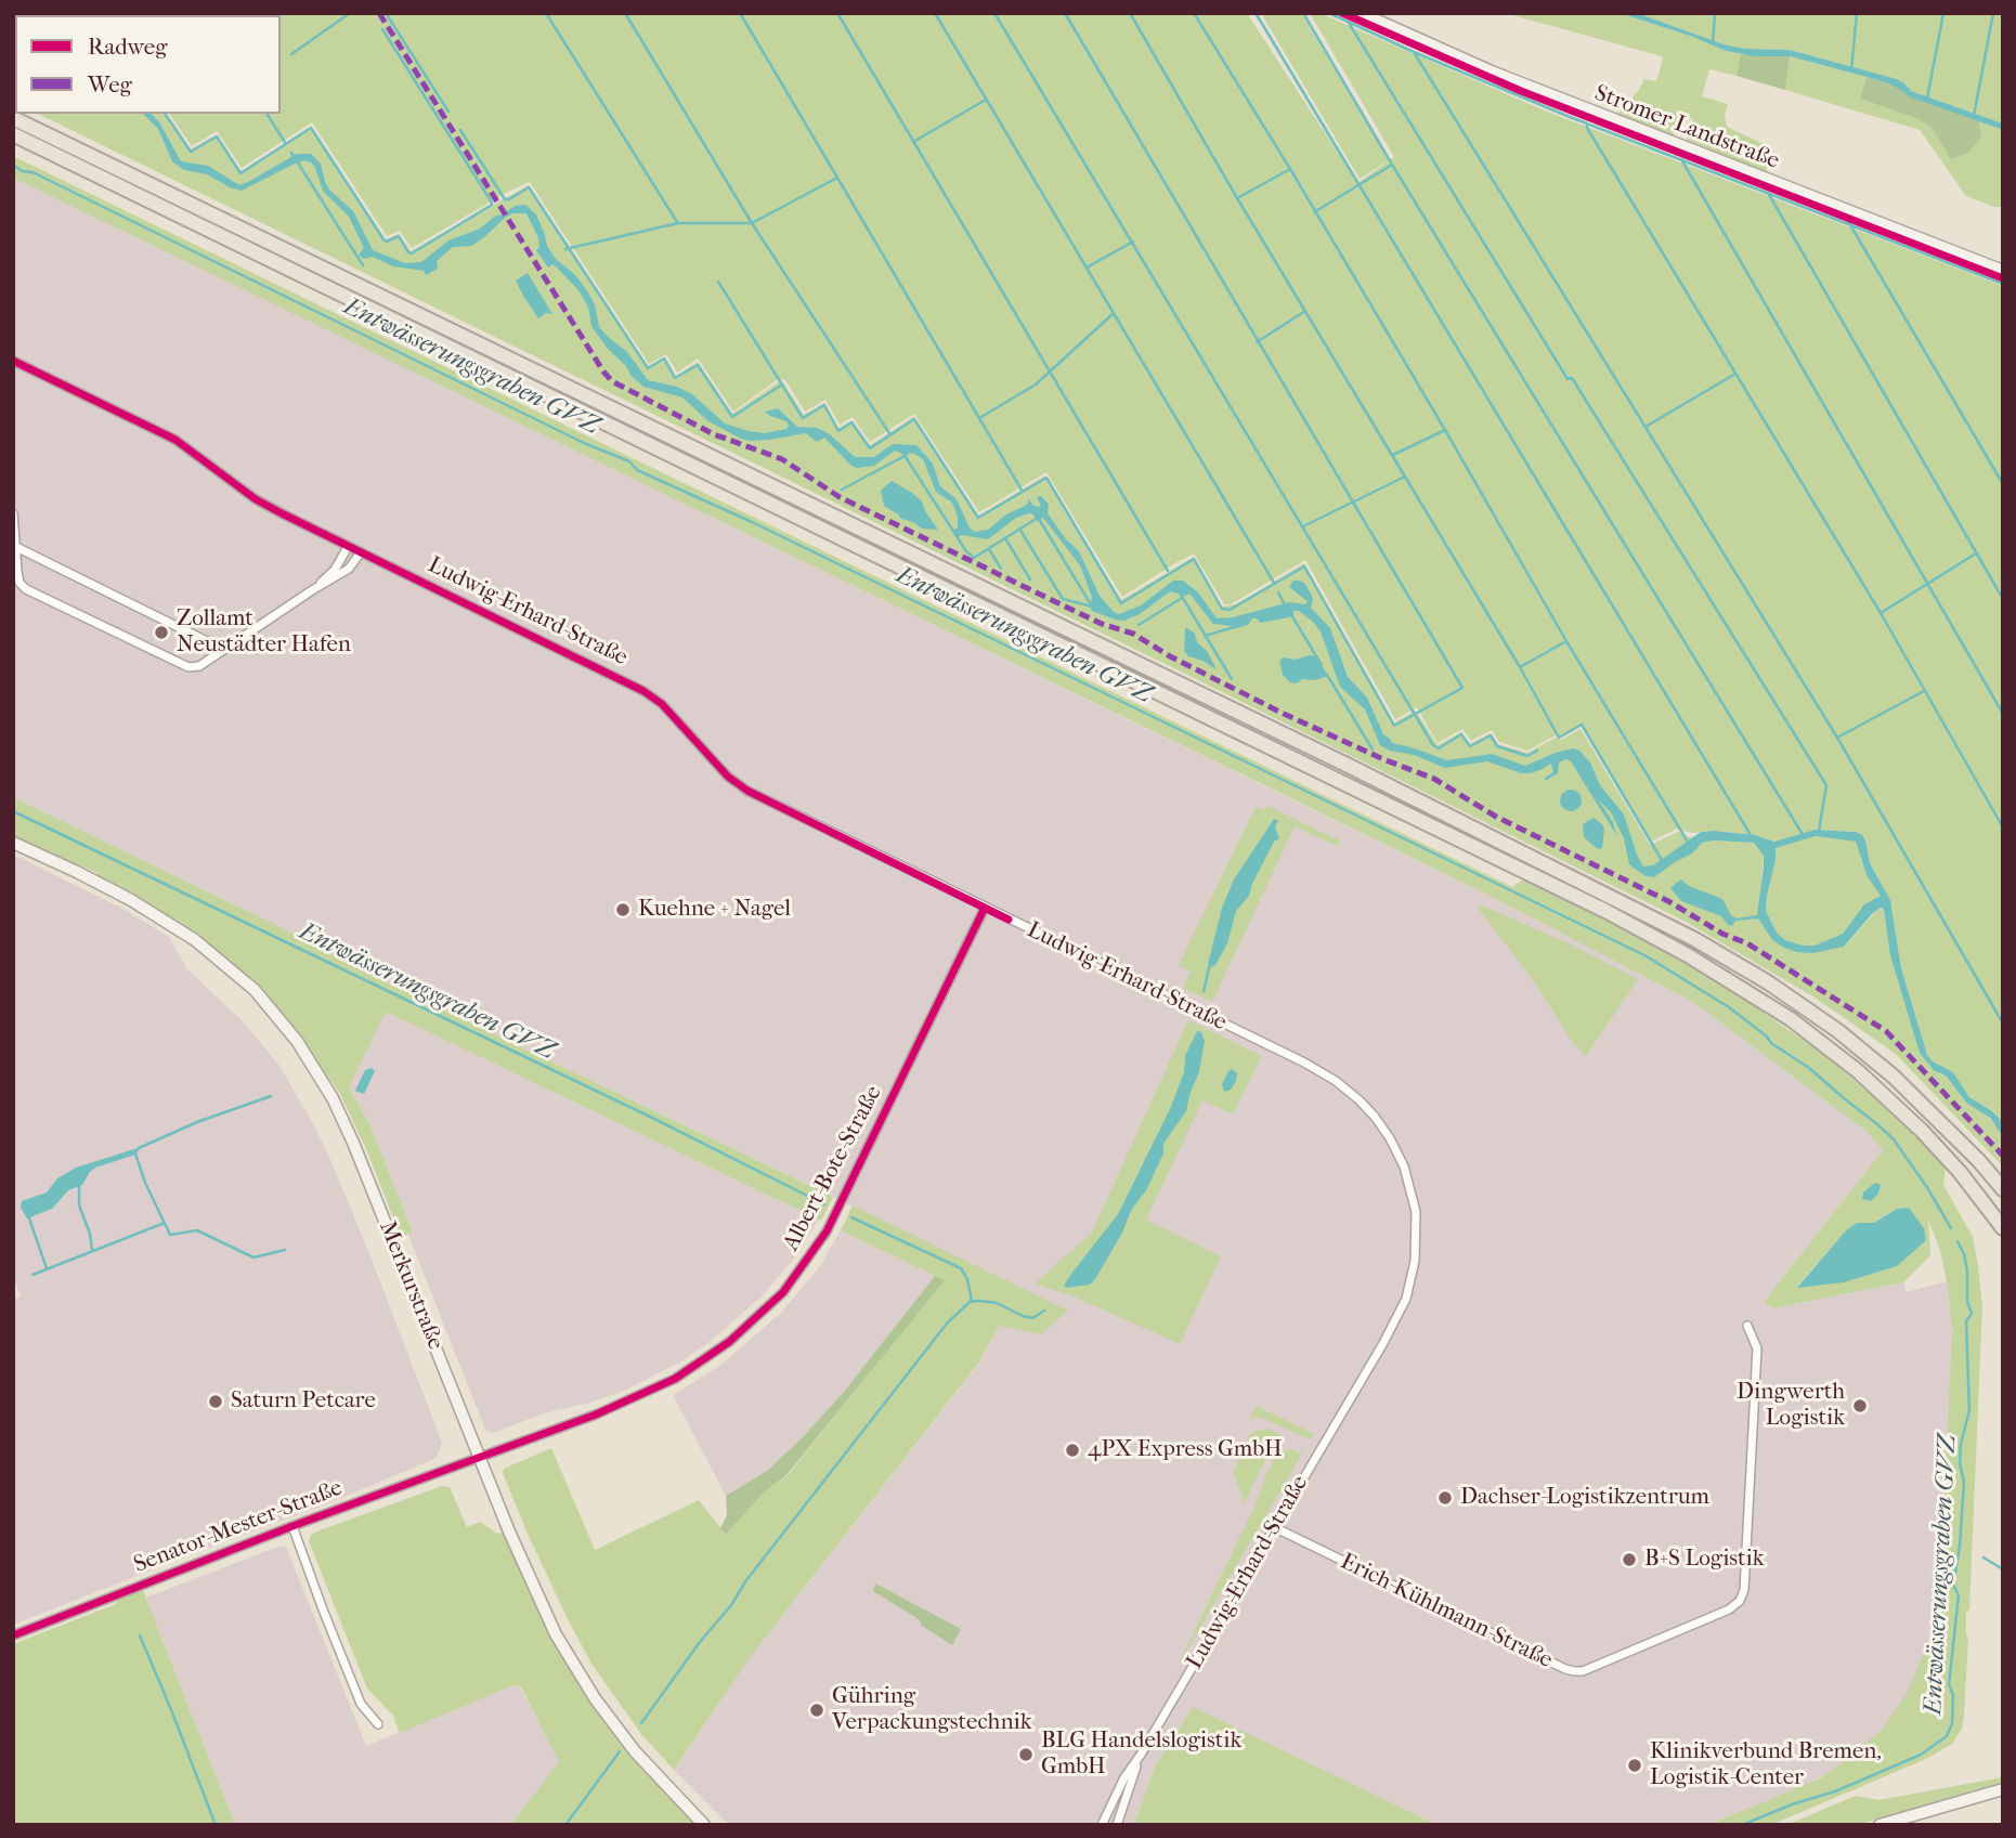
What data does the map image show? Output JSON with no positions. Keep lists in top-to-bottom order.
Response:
{
  "streets": {
    "street": [
      "Stromer Landstraße",
      "Ludwig-Erhard-Straße",
      "Albert-Bote-Straße",
      "Merkurstraße",
      "Senator-Mester-Straße",
      "Erich-Kühlmann-Straße"
    ]
  },
  "crossings": [
    ["Ludwig-Erhard-Straße", "Albert-Bote-Straße"],
    ["Ludwig-Erhard-Straße", "Erich-Kühlmann-Straße"],
    ["Albert-Bote-Straße", "Merkurstraße"],
    ["Albert-Bote-Straße", "Senator-Mester-Straße"],
    ["Merkurstraße", "Senator-Mester-Straße"]
  ],
  "water": ["Entwässerungsgraben GVZ"],
  "places": [
    "Zollamt Neustädter Hafen",
    "Kuehne + Nagel",
    "Saturn Petcare",
    "Dingwerth Logistik",
    "4PX Express GmbH",
    "Dachser-Logistikzentrum",
    "B+S Logistik",
    "Gühring Verpackungstechnik",
    "BLG Handelslogistik GmbH",
    "Klinikverbund Bremen, Logistik-Center"
  ],
  "legend": ["Radweg", "Weg"]
}
